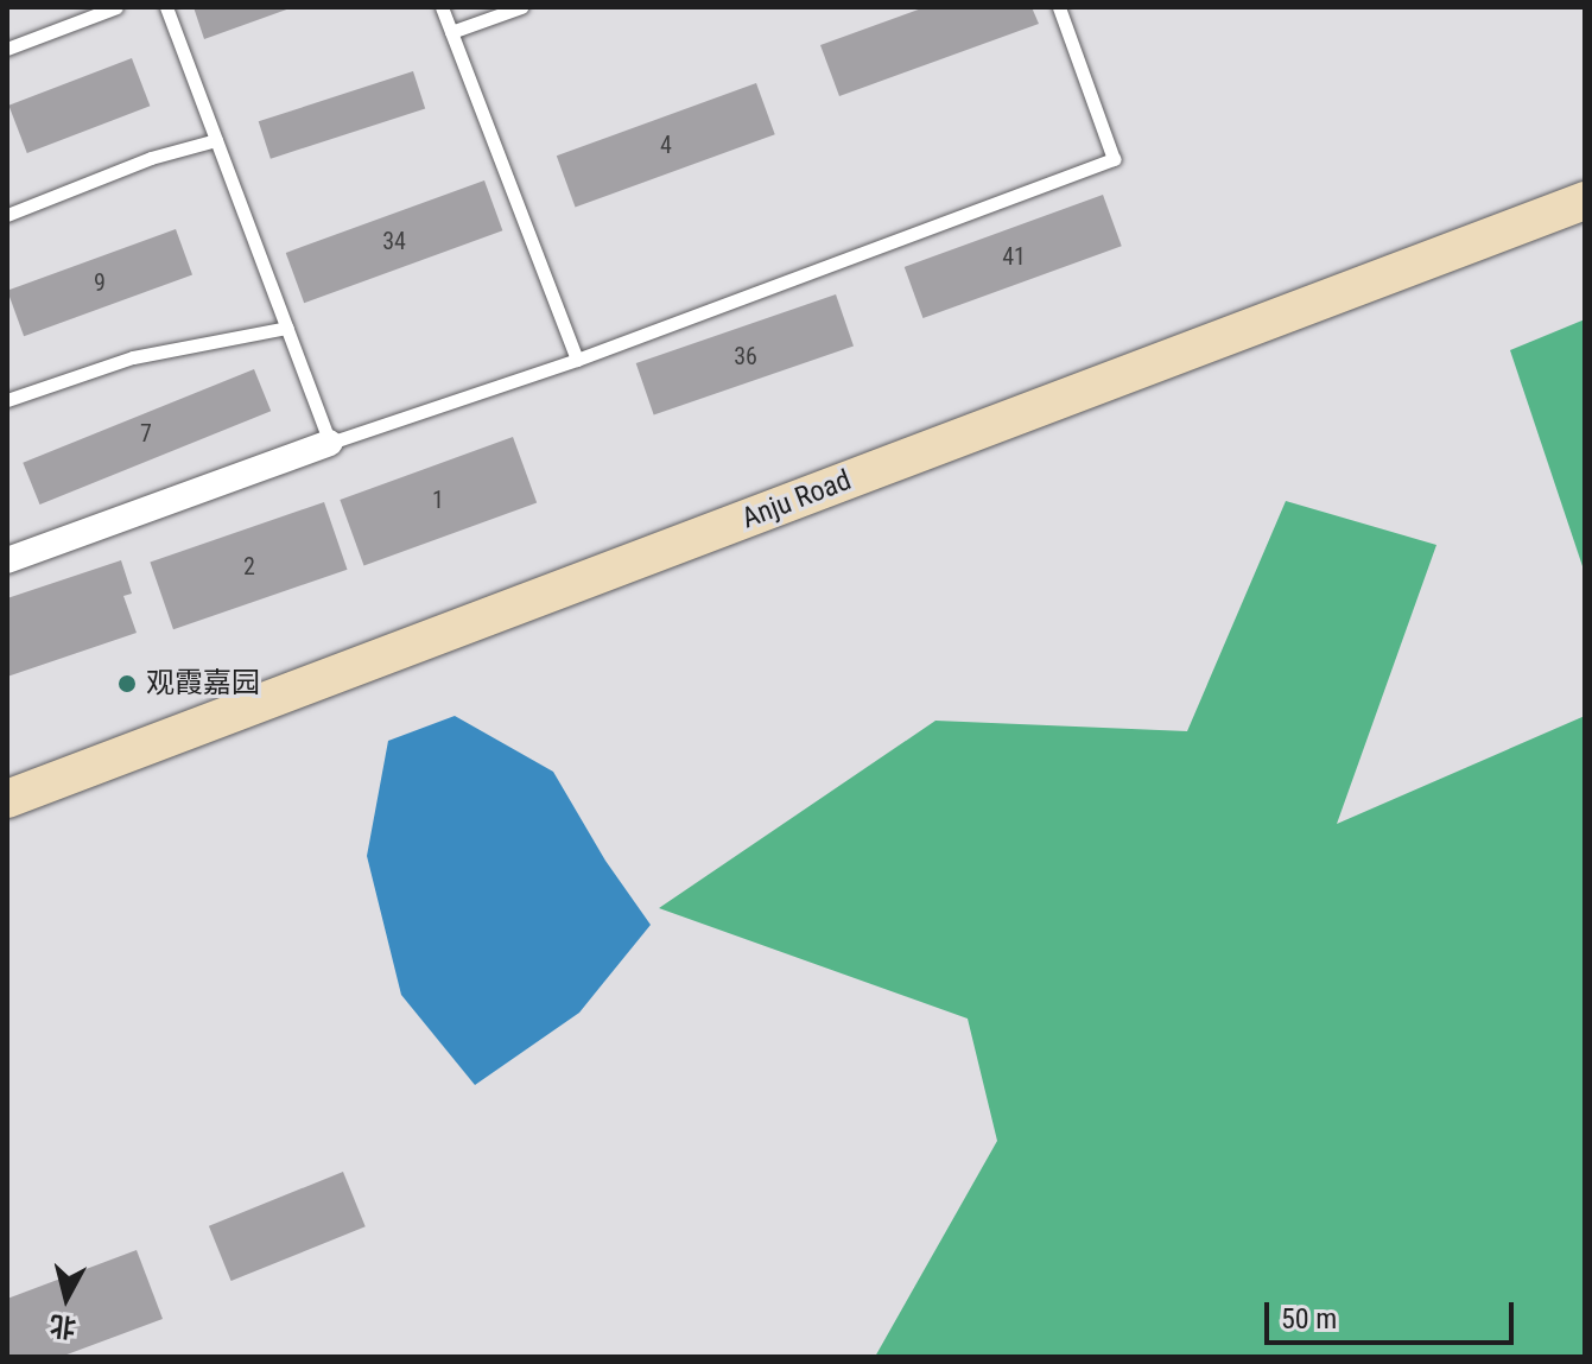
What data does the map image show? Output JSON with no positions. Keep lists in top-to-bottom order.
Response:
{
  "streets": {
    "street": ["Anju Road"]
  },
  "places": ["观霞嘉园"],
  "house_numbers": [
    "4",
    "34",
    "41",
    "9",
    "36",
    "7",
    "1",
    "2"
  ],
  "scale_bar": "50 m",
  "north": "bottom"
}
